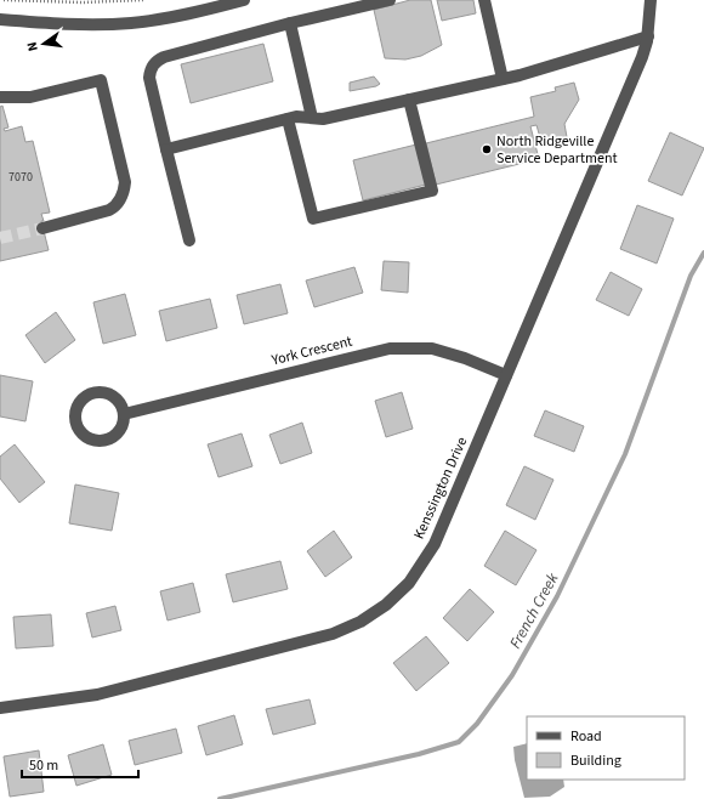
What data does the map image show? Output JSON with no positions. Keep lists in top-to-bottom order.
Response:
{
  "streets": {
    "street": ["York Crescent", "Kenssington Drive"]
  },
  "crossings": [
    ["York Crescent", "Kenssington Drive"]
  ],
  "water": ["French Creek"],
  "places": ["North Ridgeville Service Department"],
  "house_numbers": ["7070"],
  "legend": ["Road", "Building"],
  "scale_bar": "50 m",
  "north": "left"
}
